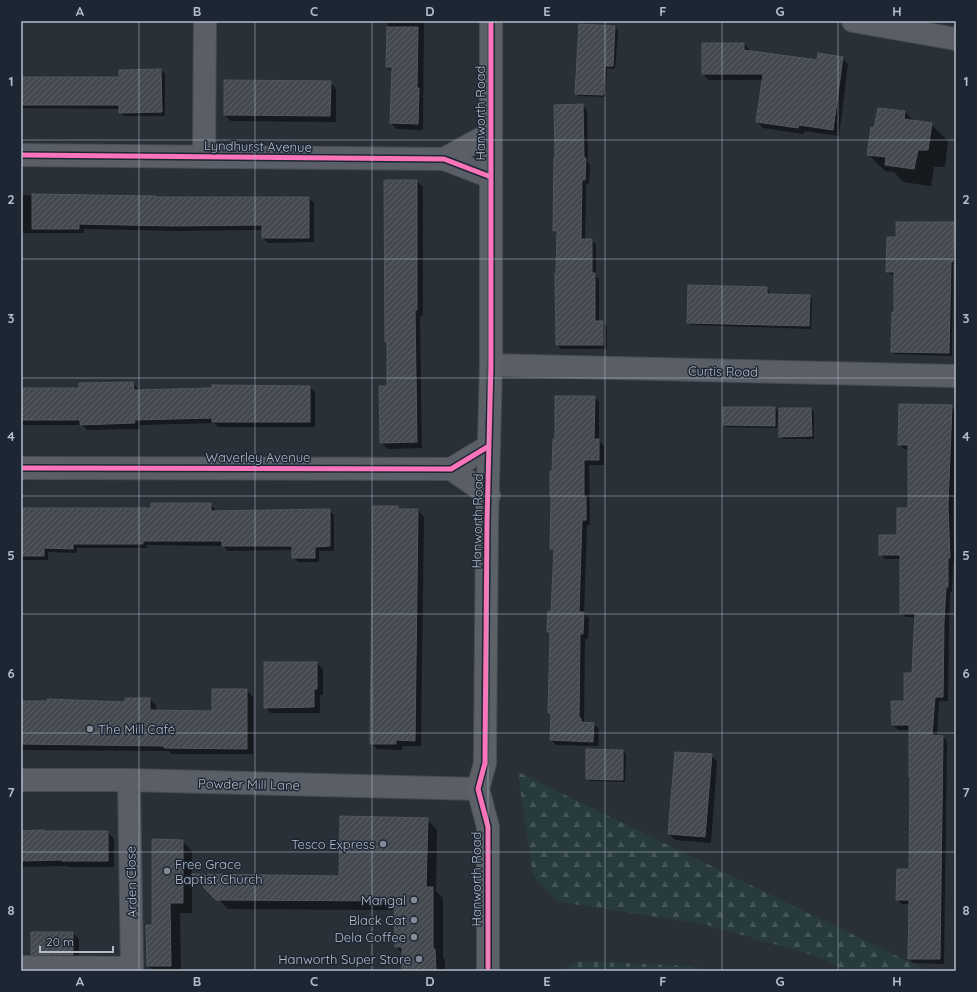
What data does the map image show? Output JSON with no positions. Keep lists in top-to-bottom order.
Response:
{
  "streets": {
    "main road": ["Hanworth Road"],
    "street": [
      "Lyndhurst Avenue",
      "Curtis Road",
      "Waverley Avenue",
      "Powder Mill Lane",
      "Arden Close"
    ]
  },
  "crossings": [
    ["Hanworth Road", "Lyndhurst Avenue"],
    ["Hanworth Road", "Curtis Road"],
    ["Hanworth Road", "Powder Mill Lane"],
    ["Powder Mill Lane", "Arden Close"]
  ],
  "places": [
    "The Mill Café",
    "Tesco Express",
    "Free Grace Baptist Church",
    "Mangal",
    "Black Cat",
    "Dela Coffee",
    "Hanworth Super Store"
  ],
  "scale_bar": "20 m",
  "grid": {
    "columns": [
      "A",
      "B",
      "C",
      "D",
      "E",
      "F",
      "G",
      "H"
    ],
    "rows": [
      "1",
      "2",
      "3",
      "4",
      "5",
      "6",
      "7",
      "8"
    ]
  }
}
